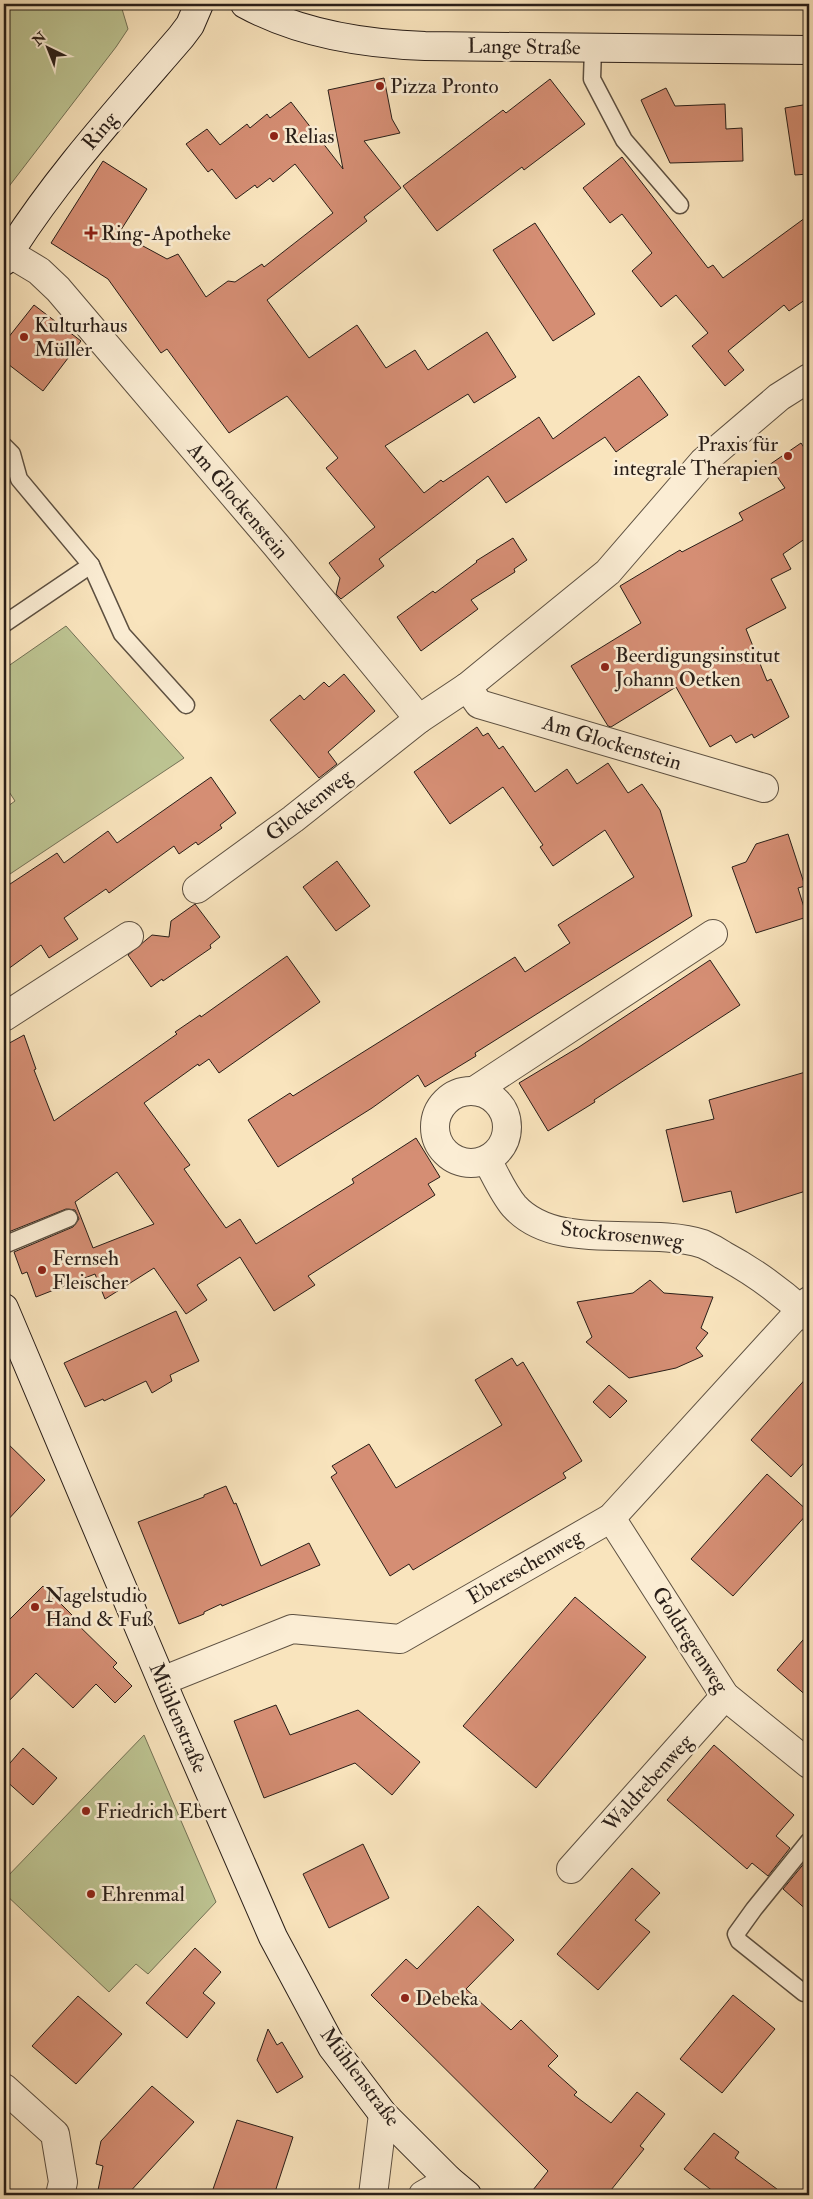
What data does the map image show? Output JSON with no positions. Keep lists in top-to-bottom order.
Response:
{
  "streets": {
    "street": [
      "Lange Straße",
      "Ring",
      "Am Glockenstein",
      "Glockenweg",
      "Stockrosenweg",
      "Ebereschenweg",
      "Goldregenweg",
      "Mühlenstraße",
      "Waldrebenweg"
    ]
  },
  "crossings": [
    ["Ring", "Am Glockenstein"],
    ["Am Glockenstein", "Glockenweg"],
    ["Stockrosenweg", "Ebereschenweg"],
    ["Ebereschenweg", "Goldregenweg"],
    ["Ebereschenweg", "Mühlenstraße"],
    ["Goldregenweg", "Waldrebenweg"]
  ],
  "places": {
    "other": [
      "Pizza Pronto",
      "Relias",
      "Kulturhaus Müller",
      "Praxis für integrale Therapien",
      "Beerdigungsinstitut Johann Oetken",
      "Fernseh Fleischer",
      "Nagelstudio Hand & Fuß",
      "Friedrich Ebert",
      "Ehrenmal",
      "Debeka"
    ],
    "health": ["Ring-Apotheke"]
  },
  "north": "top left"
}
